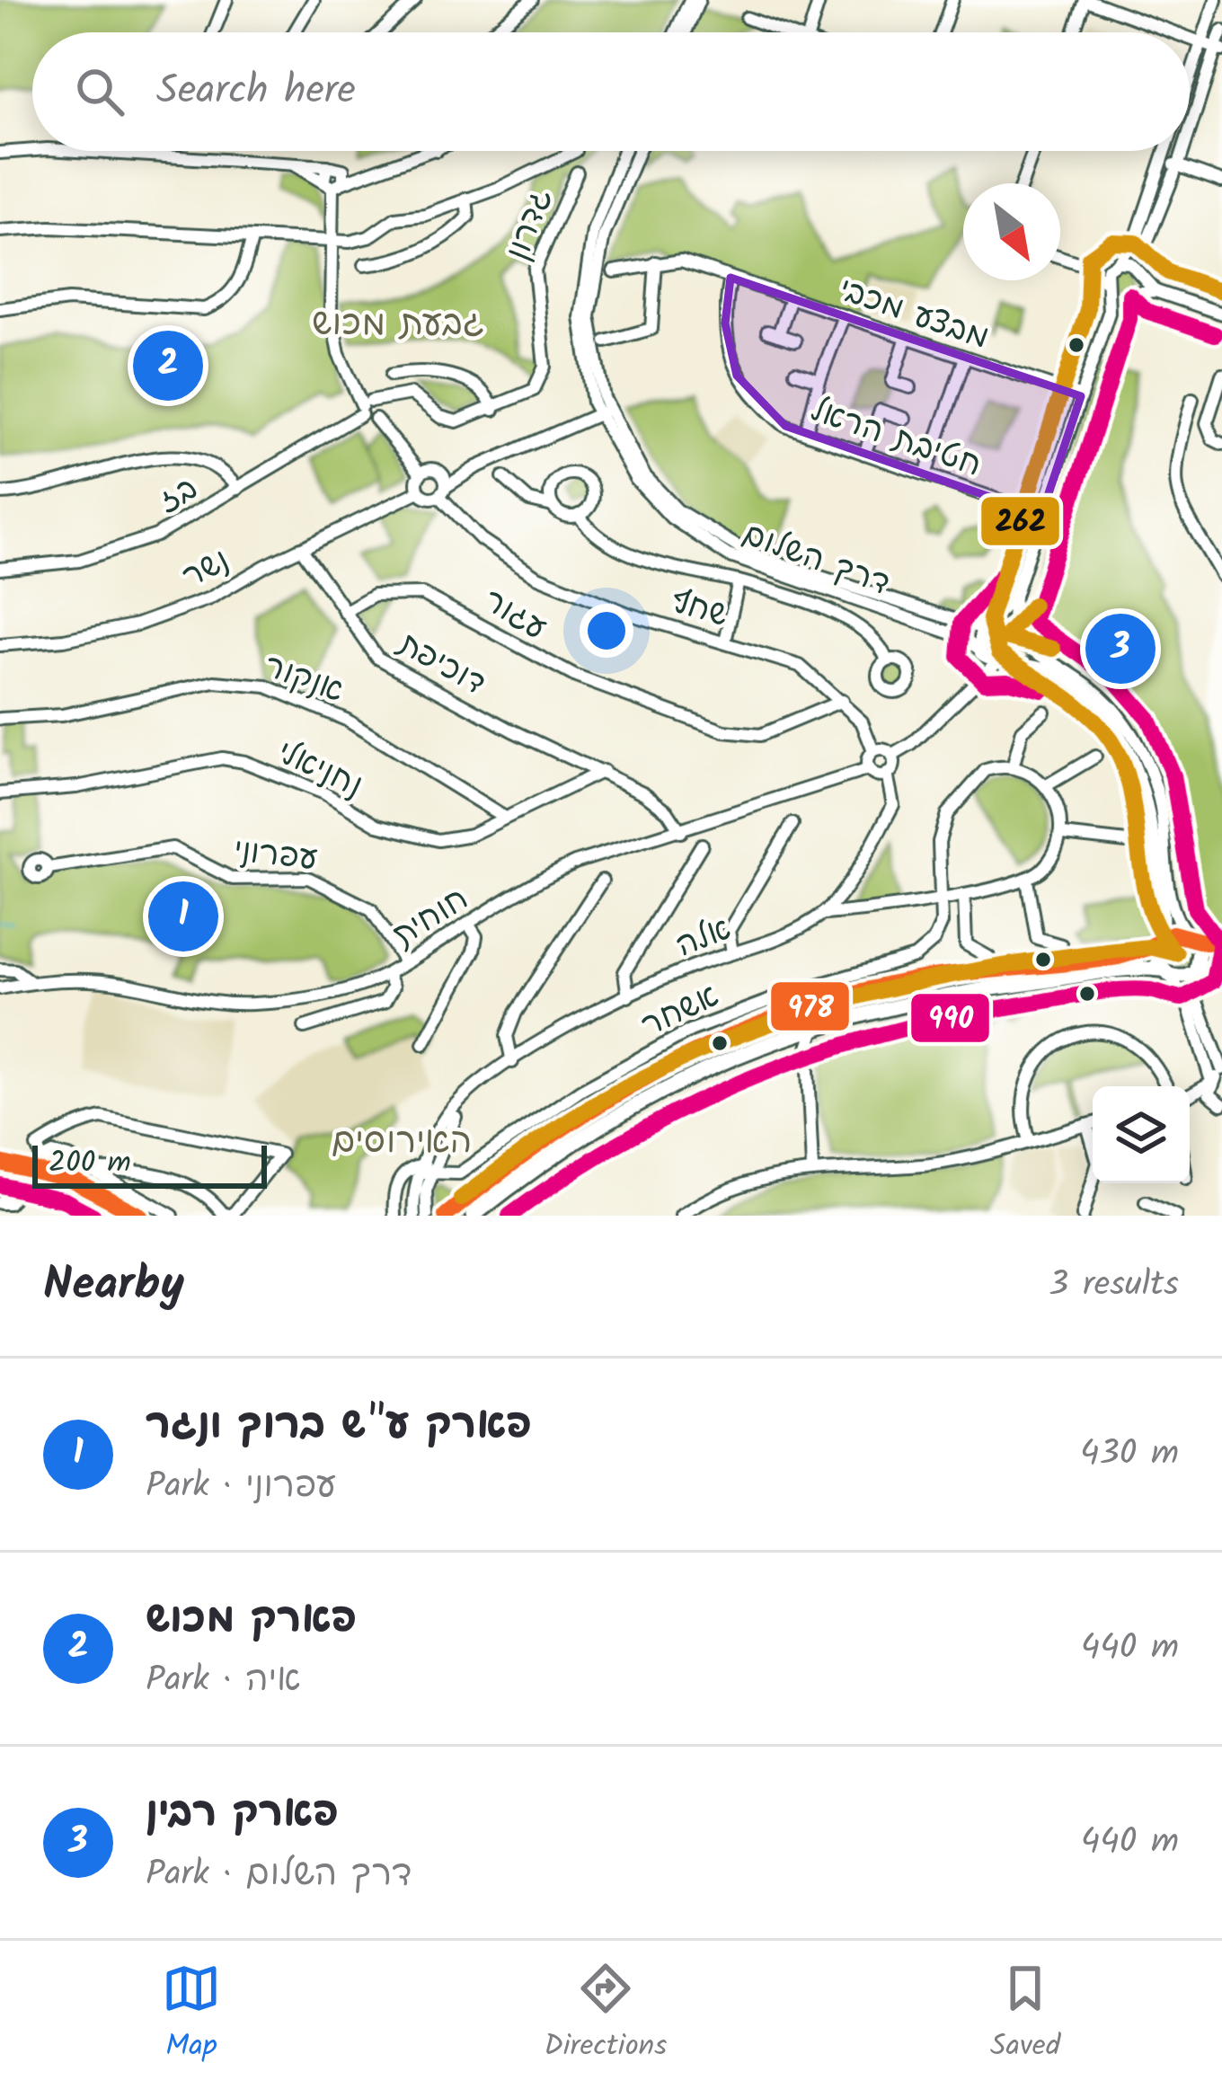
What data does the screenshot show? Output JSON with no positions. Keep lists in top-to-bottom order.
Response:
{
  "streets": {
    "street": [
      "גדרון",
      "מבצע מכבי",
      "חטיבת הראל",
      "בז",
      "דרך השלום",
      "נשר",
      "שחף",
      "עגור",
      "דוכיפת",
      "אנקור",
      "נחניאלי",
      "עפרוני",
      "חוחית",
      "אלה",
      "אשחר"
    ]
  },
  "crossings": [
    ["גדרון", "בז"],
    ["מבצע מכבי", "חטיבת הראל"],
    ["נשר", "דוכיפת"],
    ["שחף", "עגור"],
    ["עגור", "דוכיפת"],
    ["דוכיפת", "נחניאלי"],
    ["דוכיפת", "חוחית"],
    ["אנקור", "נחניאלי"],
    ["עפרוני", "חוחית"],
    ["אלה", "אשחר"]
  ],
  "districts": ["גבעת מכוש", "האירוסים"],
  "lines": ["transit line 262", "transit line 990", "transit line 978"],
  "scale_bar": "200 m",
  "north": "bottom right",
  "page": {
    "search": "Search here",
    "pins": ["2", "3", "1"],
    "scale": "200 m",
    "heading": ["Nearby", "3 results"],
    "list": [
      {
        "mark": "1",
        "name": "פארק ע\"ש ברוך ונגר",
        "note": "Park · עפרוני",
        "value": "430 m"
      },
      {
        "mark": "2",
        "name": "פארק מכוש",
        "note": "Park · איה",
        "value": "440 m"
      },
      {
        "mark": "3",
        "name": "פארק רבין",
        "note": "Park · דרך השלום",
        "value": "440 m"
      }
    ],
    "nav": ["Map", "Directions", "Saved"]
  }
}
